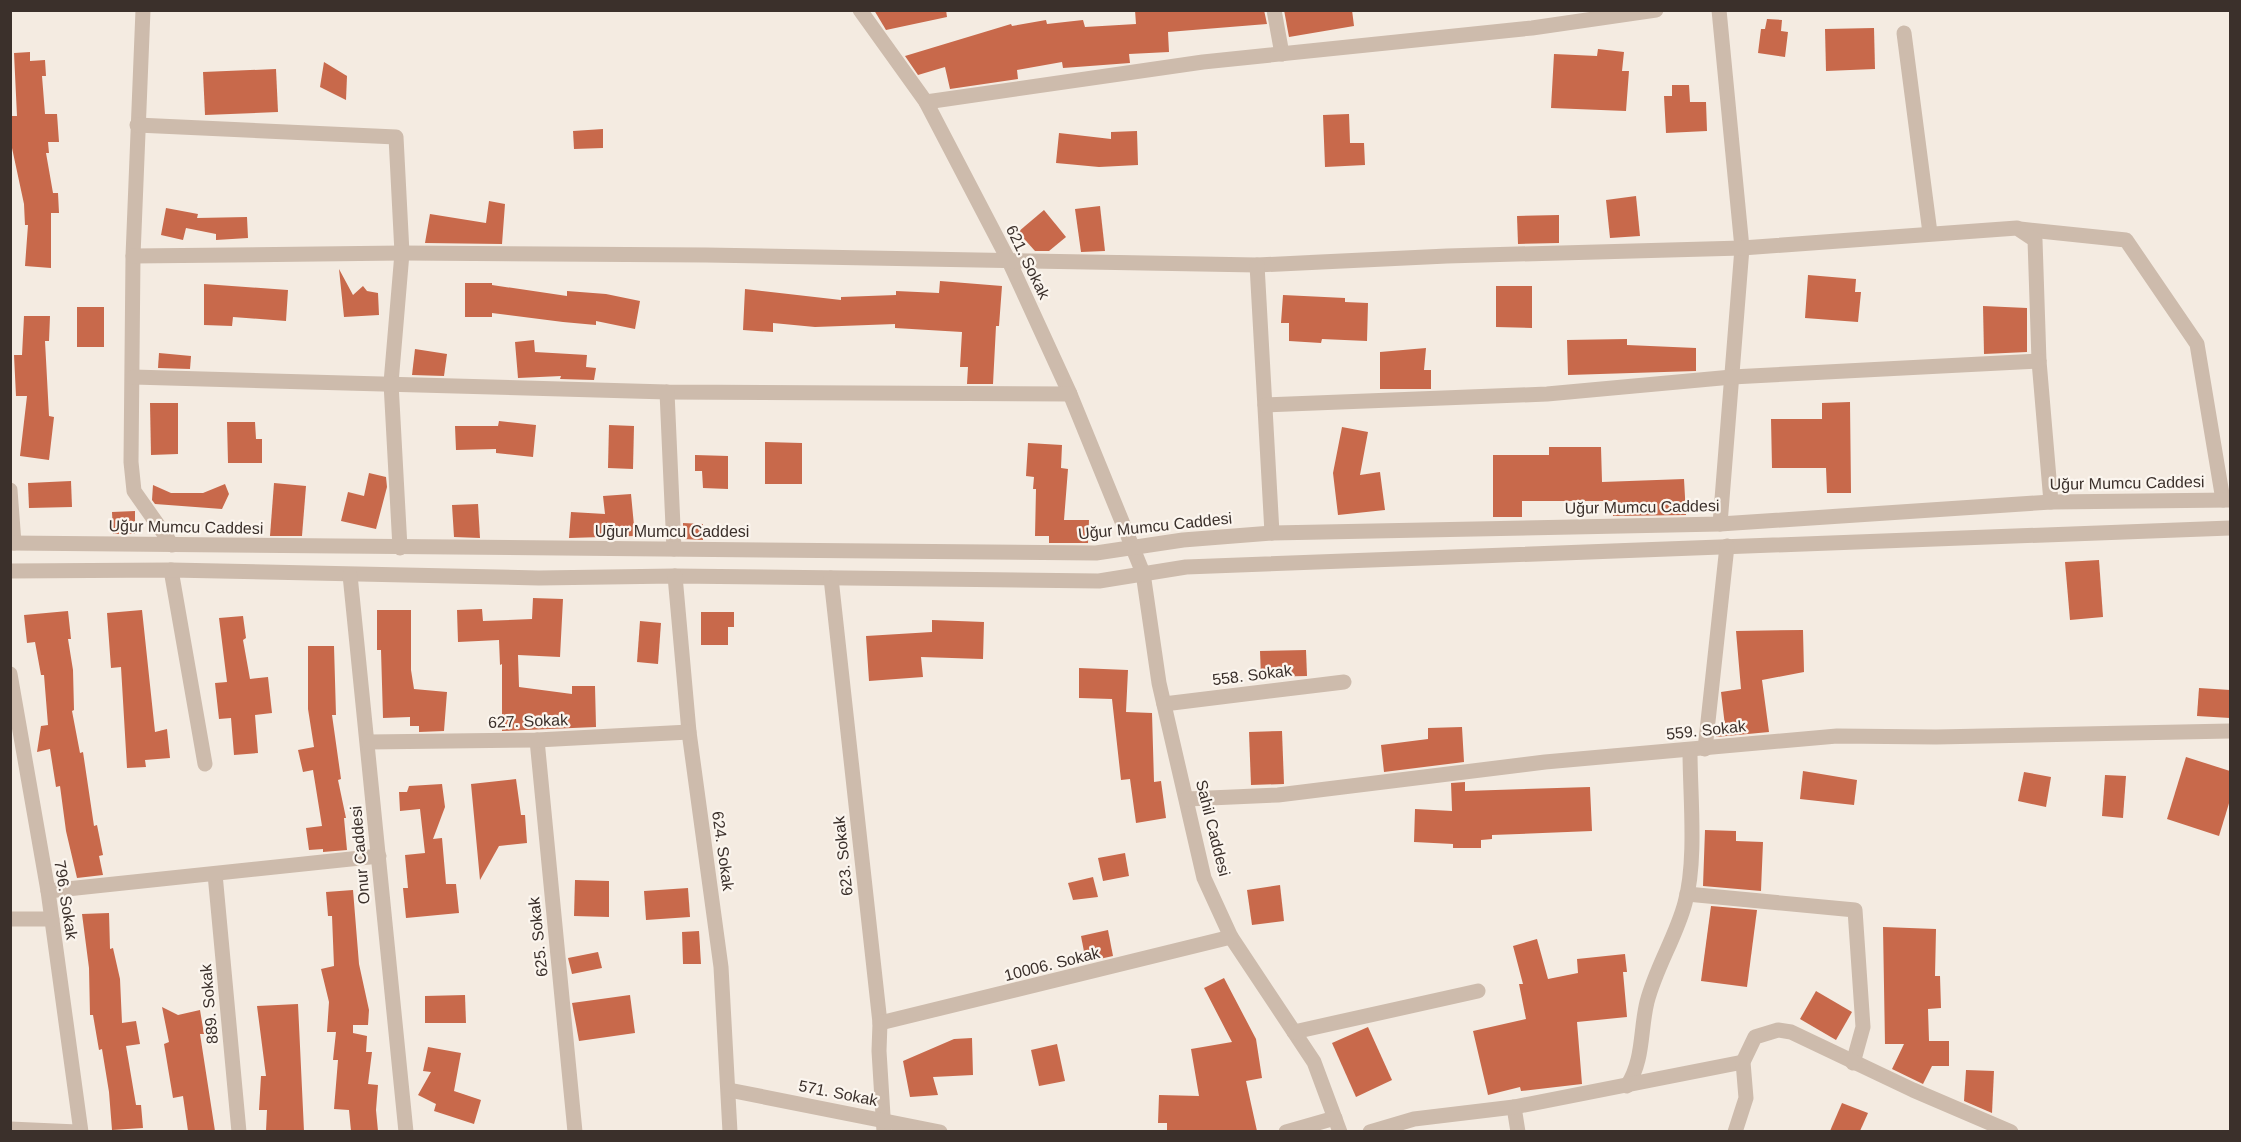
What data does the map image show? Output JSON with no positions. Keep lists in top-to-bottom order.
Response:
{
  "streets": {
    "street": [
      "621. Sokak",
      "Uğur Mumcu Caddesi",
      "558. Sokak",
      "627. Sokak",
      "559. Sokak",
      "Sahil Caddesi",
      "624. Sokak",
      "Onur Caddesi",
      "623. Sokak",
      "796. Sokak",
      "625. Sokak",
      "10006. Sokak",
      "889. Sokak",
      "571. Sokak"
    ]
  },
  "crossings": [
    ["621. Sokak", "Uğur Mumcu Caddesi"],
    ["621. Sokak", "Sahil Caddesi"],
    ["558. Sokak", "Sahil Caddesi"],
    ["627. Sokak", "624. Sokak"],
    ["627. Sokak", "Onur Caddesi"],
    ["627. Sokak", "625. Sokak"],
    ["559. Sokak", "Sahil Caddesi"],
    ["Sahil Caddesi", "10006. Sokak"],
    ["624. Sokak", "571. Sokak"],
    ["623. Sokak", "10006. Sokak"],
    ["623. Sokak", "571. Sokak"]
  ]
}
